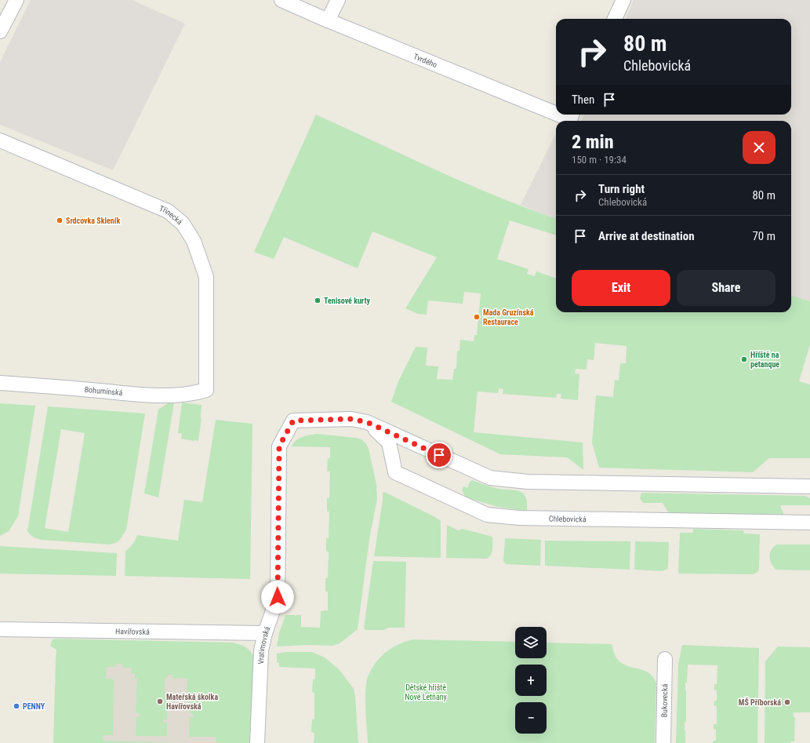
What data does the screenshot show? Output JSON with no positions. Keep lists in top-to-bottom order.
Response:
{
  "streets": {
    "street": [
      "Tvrdého",
      "Třinecká",
      "Bohumínská",
      "Chlebovická",
      "Havířovská",
      "Vratimovská",
      "Bukovecká"
    ]
  },
  "crossings": [
    ["Třinecká", "Bohumínská"],
    ["Chlebovická", "Vratimovská"],
    ["Havířovská", "Vratimovská"]
  ],
  "parks": ["Dětské hřiště Nové Letňany"],
  "places": [
    "Srdcovka Skleník",
    "Tenisové kurty",
    "Mada Gruzínská Restaurace",
    "Hříště na petanque",
    "Mateřská školka Havířovská",
    "MŠ Příborská",
    "PENNY"
  ],
  "page": {
    "turn": ["80 m", "Chlebovická"],
    "then": "Then",
    "heading": ["2 min", "150 m · 19:34"],
    "list": [
      {
        "name": "Turn right",
        "note": "Chlebovická",
        "value": "80 m"
      },
      {
        "name": "Arrive at destination",
        "value": "70 m"
      }
    ],
    "buttons": ["Exit", "Share"],
    "map_buttons": ["+", "−"]
  }
}
